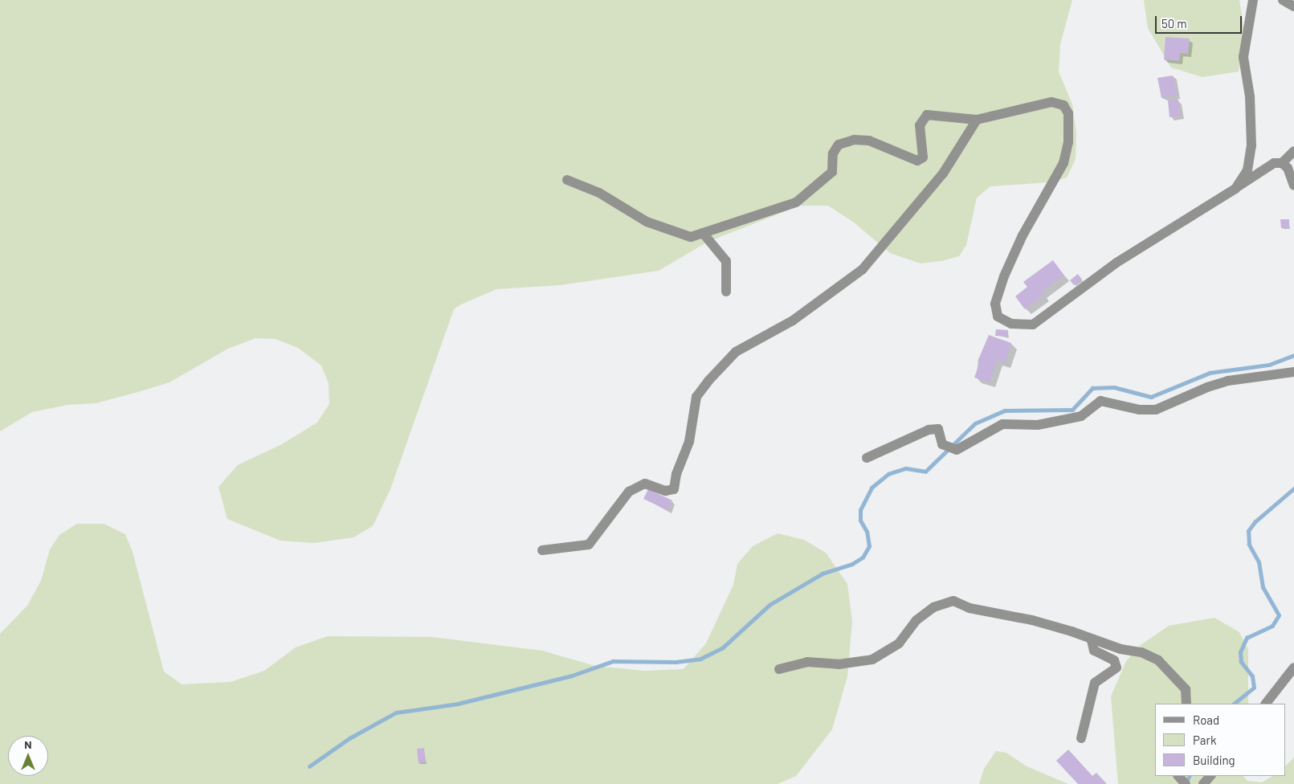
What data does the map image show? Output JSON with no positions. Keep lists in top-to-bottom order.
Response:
{
  "legend": ["Road", "Park", "Building"],
  "scale_bar": "50 m",
  "north": "top"
}
